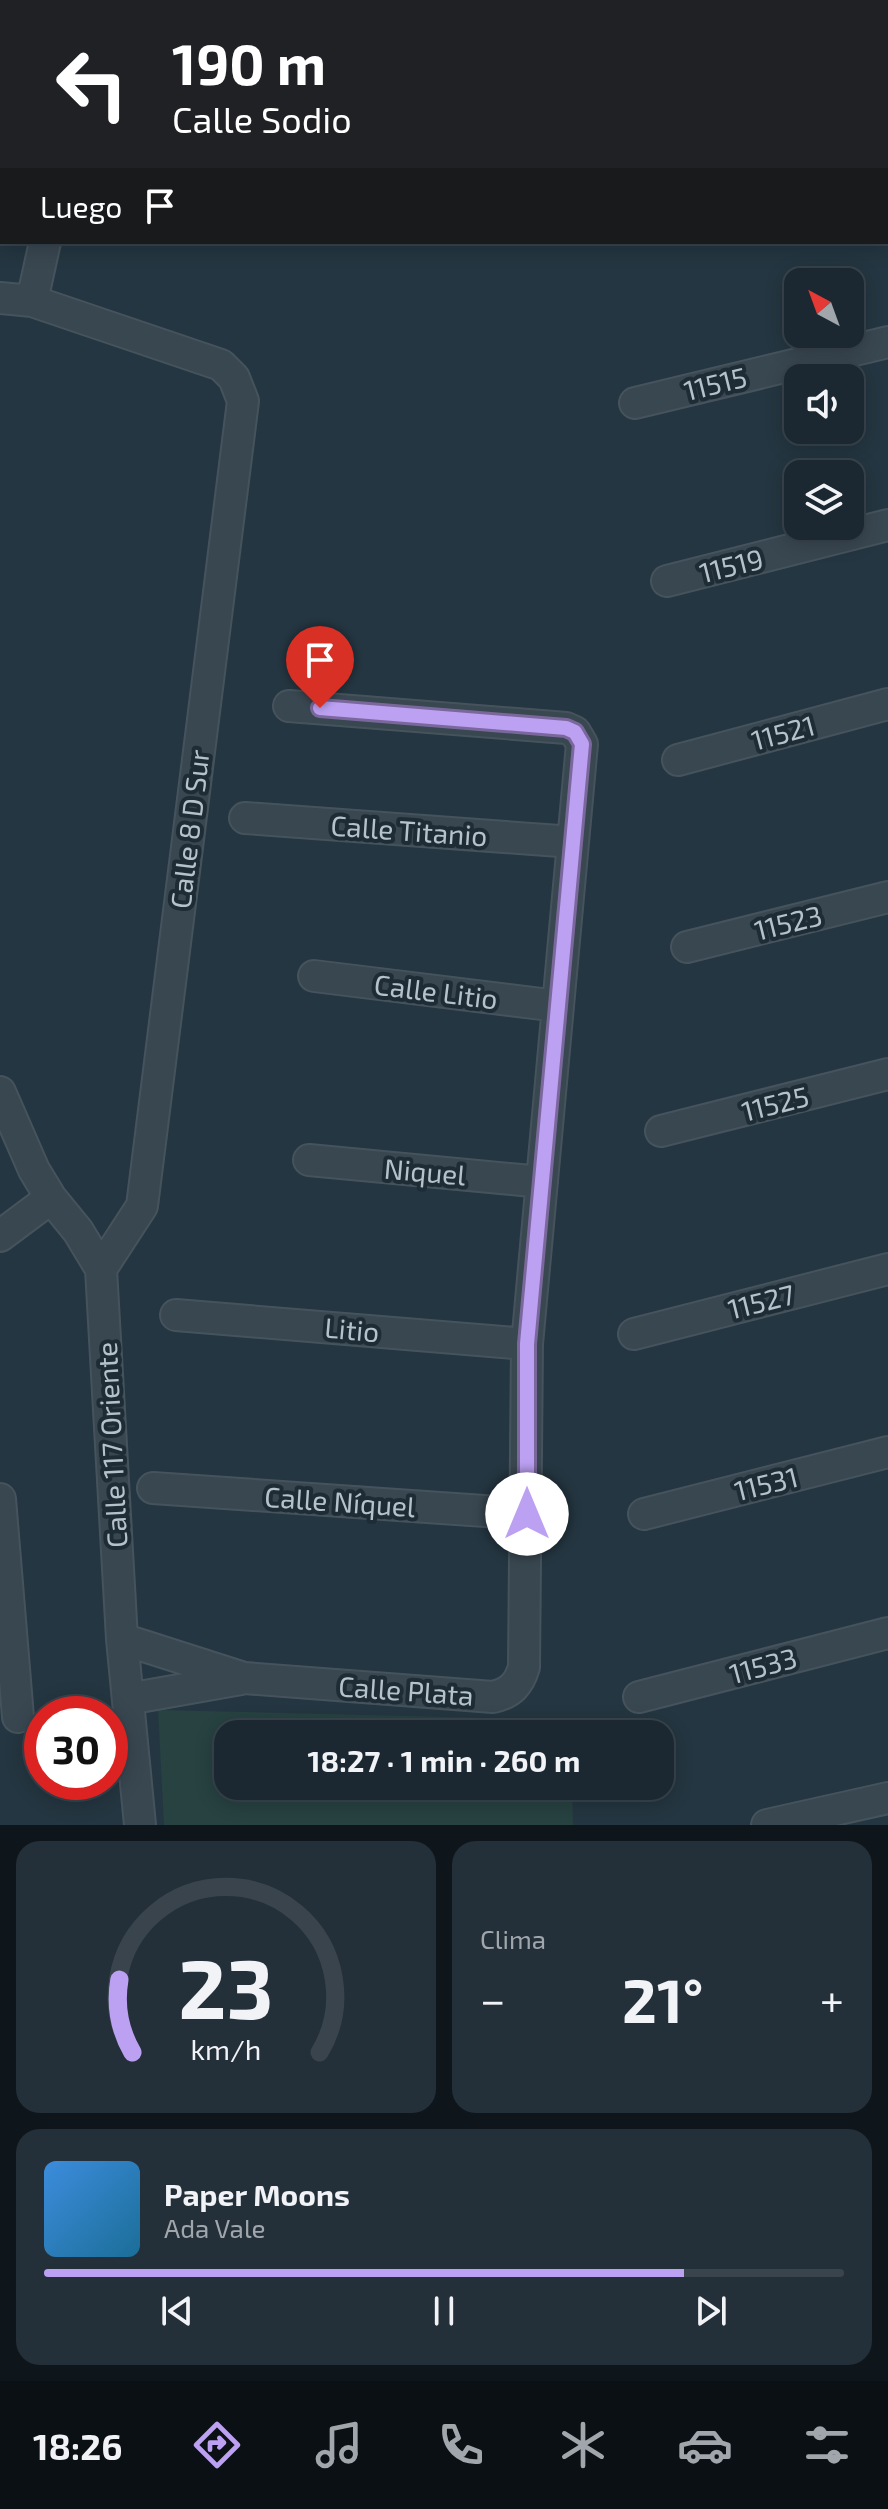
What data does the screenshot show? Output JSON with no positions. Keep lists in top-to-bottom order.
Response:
{
  "streets": {
    "street": [
      "11515",
      "11519",
      "11521",
      "Calle 8 D Sur",
      "Calle Titanio",
      "11523",
      "Calle Litio",
      "11525",
      "Niquel",
      "11527",
      "Litio",
      "Calle 117 Oriente",
      "11531",
      "Calle Níquel",
      "11533",
      "Calle Plata"
    ]
  },
  "crossings": [
    ["Calle 8 D Sur", "Calle 117 Oriente"],
    ["Calle Titanio", "Calle Plata"],
    ["Calle Litio", "Calle Plata"],
    ["Niquel", "Calle Plata"],
    ["Litio", "Calle Plata"],
    ["Calle 117 Oriente", "Calle Plata"],
    ["Calle Níquel", "Calle Plata"]
  ],
  "north": "top left",
  "page": {
    "turn": ["190 m", "Calle Sodio"],
    "then": "Luego",
    "limit": "30",
    "trip": "18:27 · 1 min · 260 m",
    "tile": "Clima",
    "heat": ["−", "21°", "+"],
    "song": ["Paper Moons", "Ada Vale"],
    "tabs": "18:26",
    "gauge": ["23", "km/h"]
  }
}
